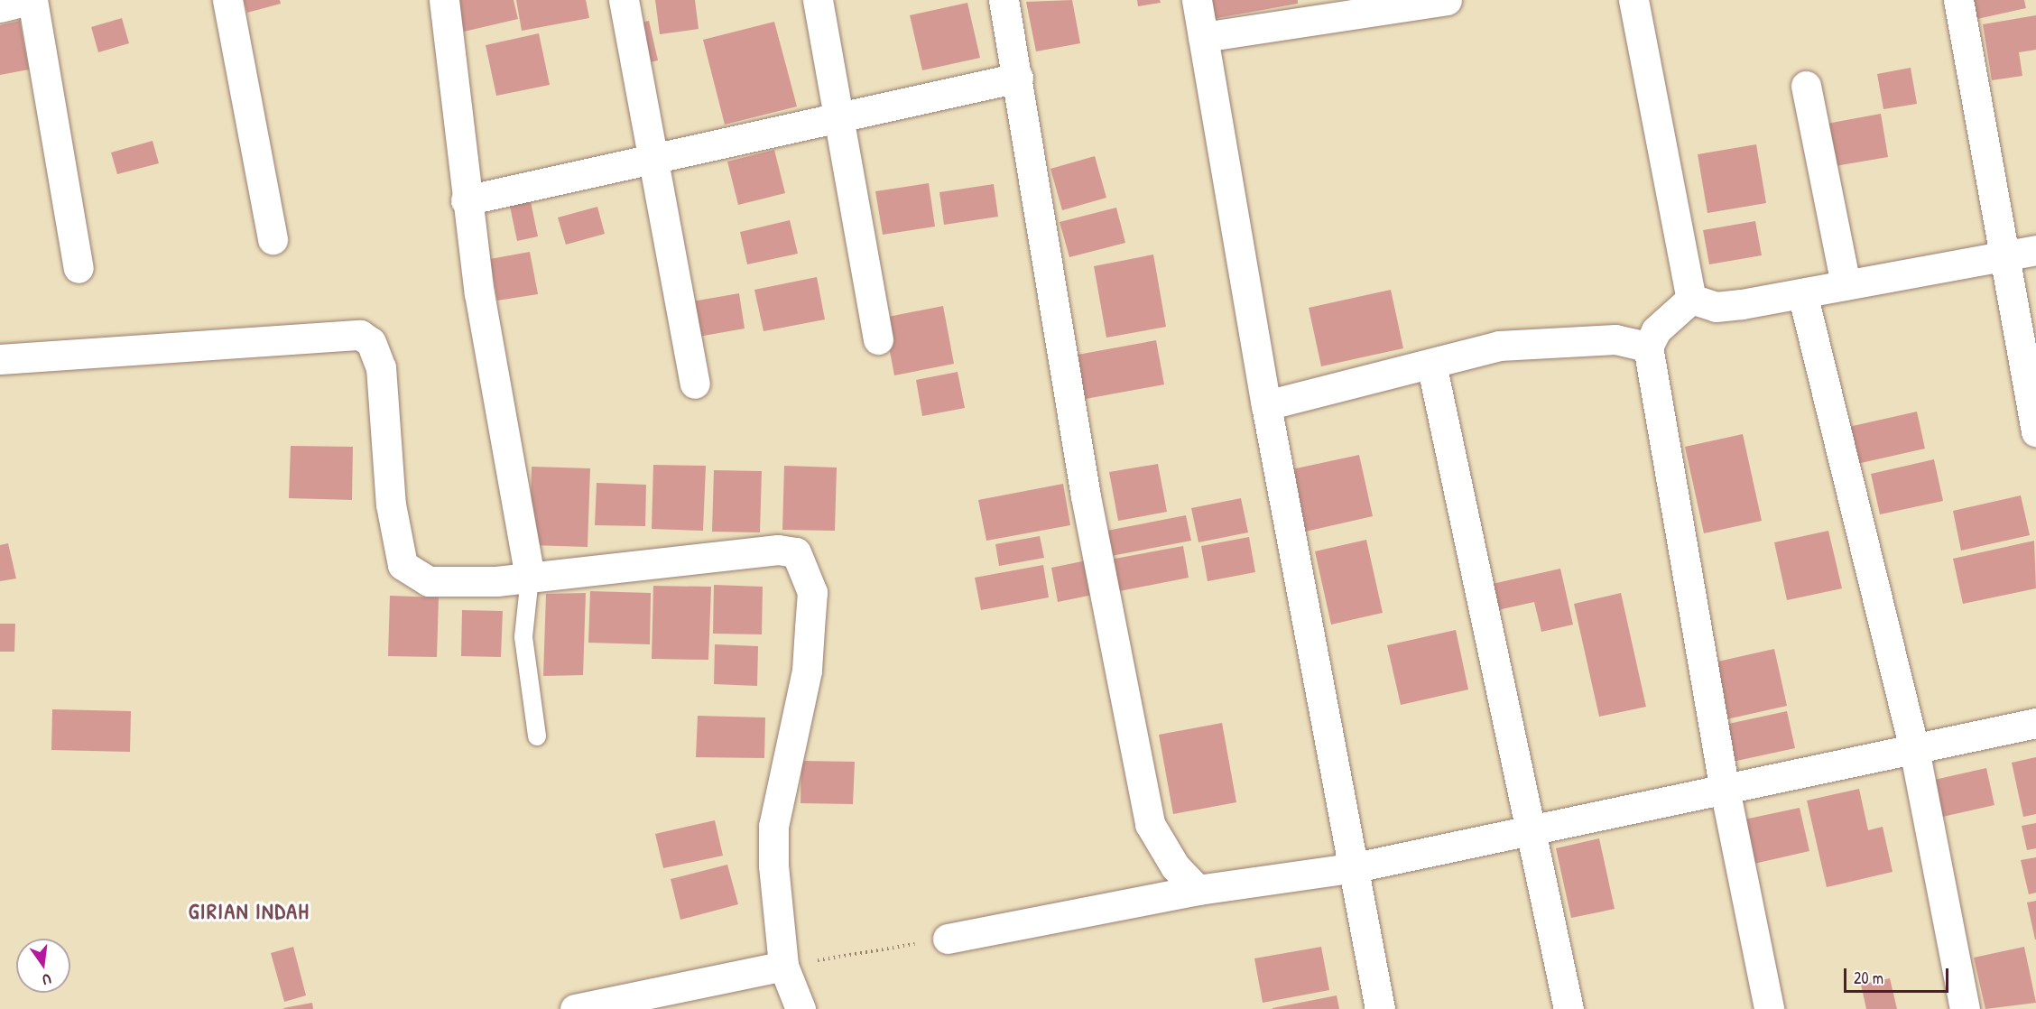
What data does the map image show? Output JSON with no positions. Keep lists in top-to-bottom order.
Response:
{
  "districts": ["GIRIAN INDAH"],
  "scale_bar": "20 m",
  "north": "bottom"
}
